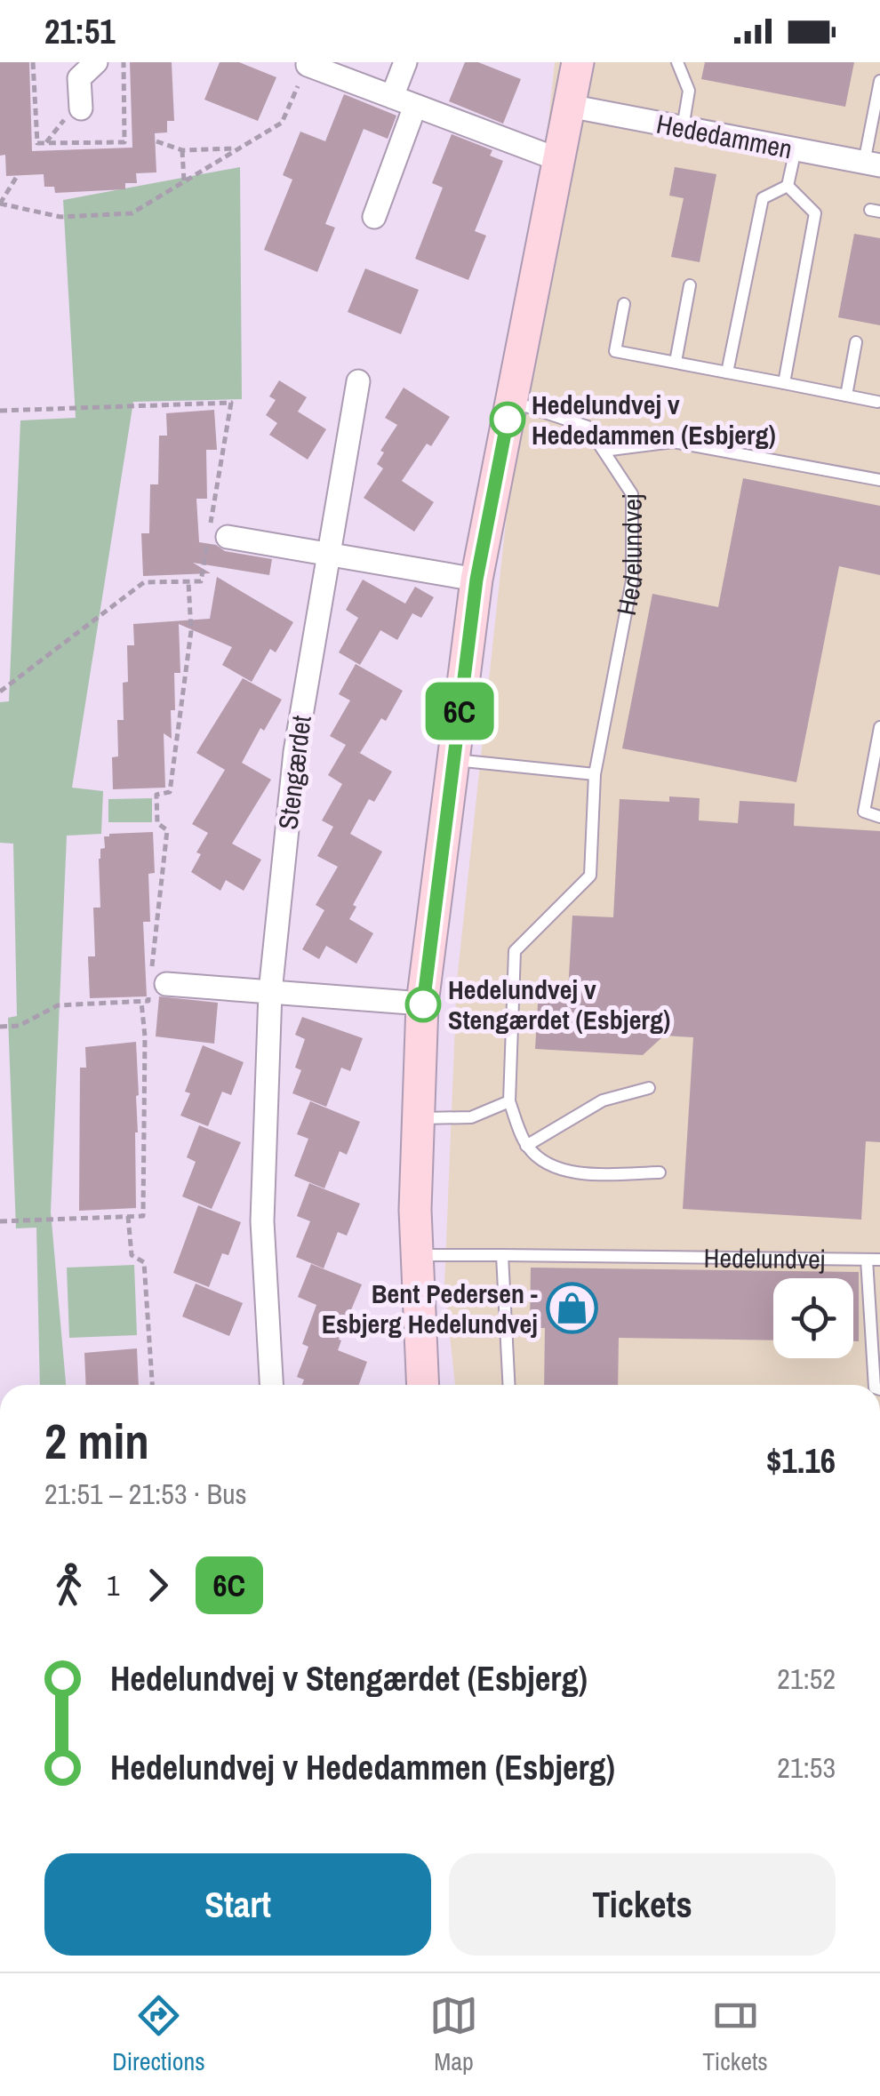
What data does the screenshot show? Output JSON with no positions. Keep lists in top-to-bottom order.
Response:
{
  "streets": {
    "street": ["Hededammen", "Stengærdet"],
    "lane": ["Hedelundvej"]
  },
  "places": {
    "other": ["Hedelundvej v Hededammen (Esbjerg)", "Hedelundvej v Stengærdet (Esbjerg)"],
    "shop": ["Bent Pedersen - Esbjerg Hedelundvej"]
  },
  "lines": ["bus line 6C"],
  "page": {
    "status": "21:51",
    "on_map": "6C",
    "heading": ["2 min", "21:51 – 21:53 · Bus", "$1.16"],
    "legs": ["1", "6C"],
    "list": [
      {
        "name": "Hedelundvej v Stengærdet (Esbjerg)",
        "value": "21:52"
      },
      {
        "name": "Hedelundvej v Hededammen (Esbjerg)",
        "value": "21:53"
      }
    ],
    "buttons": ["Start", "Tickets"],
    "tabs": ["Directions", "Map", "Tickets"]
  }
}
